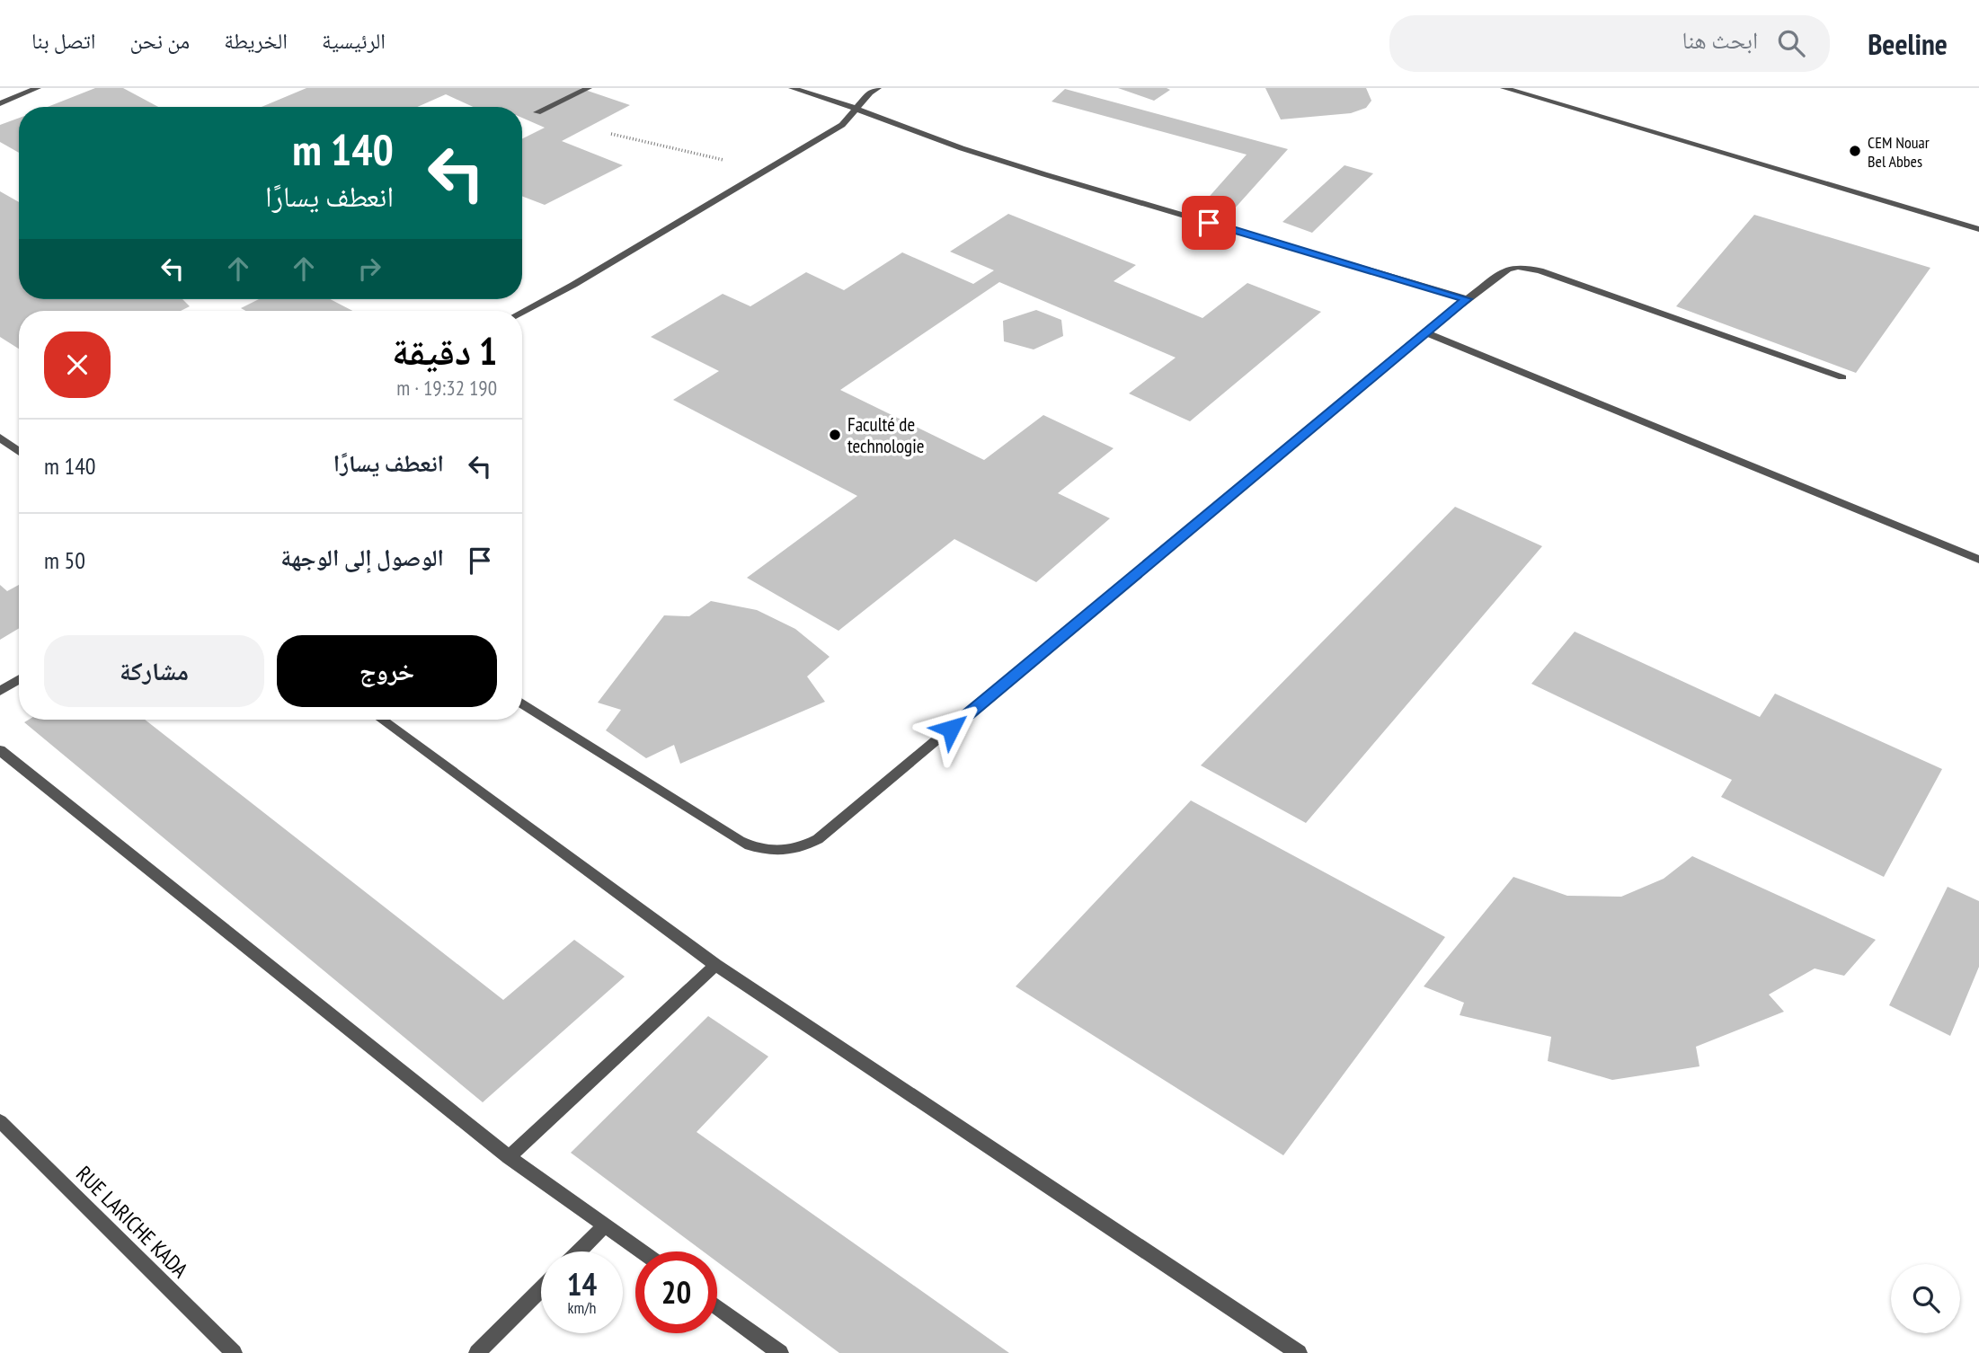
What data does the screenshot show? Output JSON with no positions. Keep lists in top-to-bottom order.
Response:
{
  "streets": {
    "street": ["RUE LARICHE KADA"]
  },
  "places": ["CEM Nouar Bel Abbes", "Faculté de technologie"],
  "page": {
    "header": "Beeline",
    "search": "ابحث هنا",
    "nav": [
      "الرئيسية",
      "الخريطة",
      "من نحن",
      "اتصل بنا"
    ],
    "turn": ["140 m", "انعطف يسارًا"],
    "heading": ["1 دقيقة", "190 m · 19:32"],
    "list": [
      {
        "name": "انعطف يسارًا",
        "value": "140 m"
      },
      {
        "name": "الوصول إلى الوجهة",
        "value": "50 m"
      }
    ],
    "buttons": ["خروج", "مشاركة"],
    "speed": "14 km/h",
    "limit": "20"
  }
}
